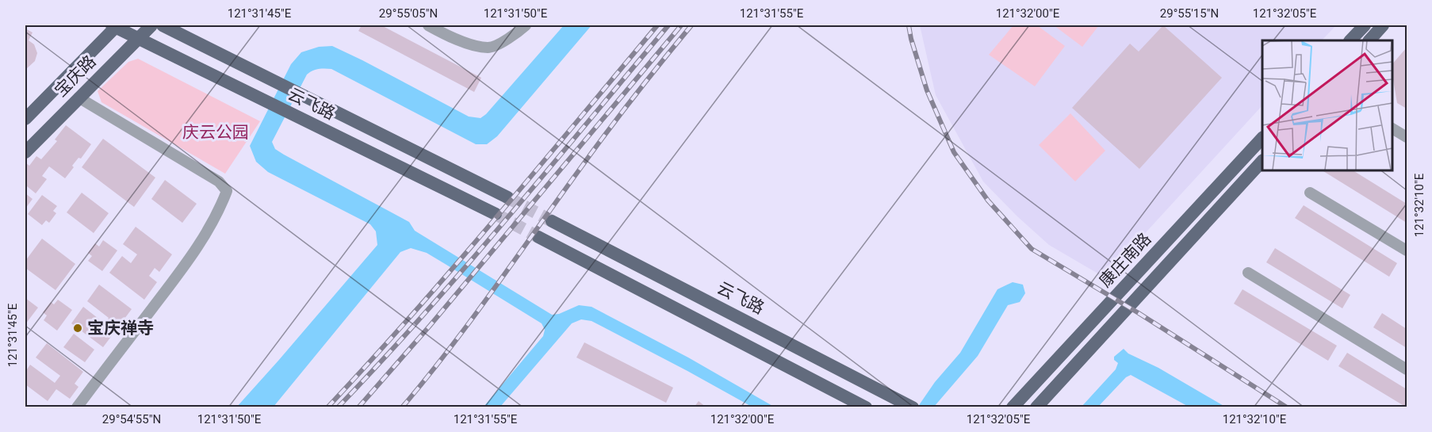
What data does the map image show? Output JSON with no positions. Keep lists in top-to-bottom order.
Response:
{
  "streets": {
    "main road": ["宝庆路", "云飞路", "康庄南路"]
  },
  "crossings": [
    ["宝庆路", "云飞路"]
  ],
  "parks": ["庆云公园"],
  "places": ["宝庆禅寺"],
  "coordinates": [
    "121°31'45\"E",
    "29°55'05\"N",
    "121°31'50\"E",
    "121°31'55\"E",
    "121°32'00\"E",
    "29°55'15\"N",
    "121°32'05\"E",
    "121°32'10\"E",
    "29°54'55\"N"
  ]
}
